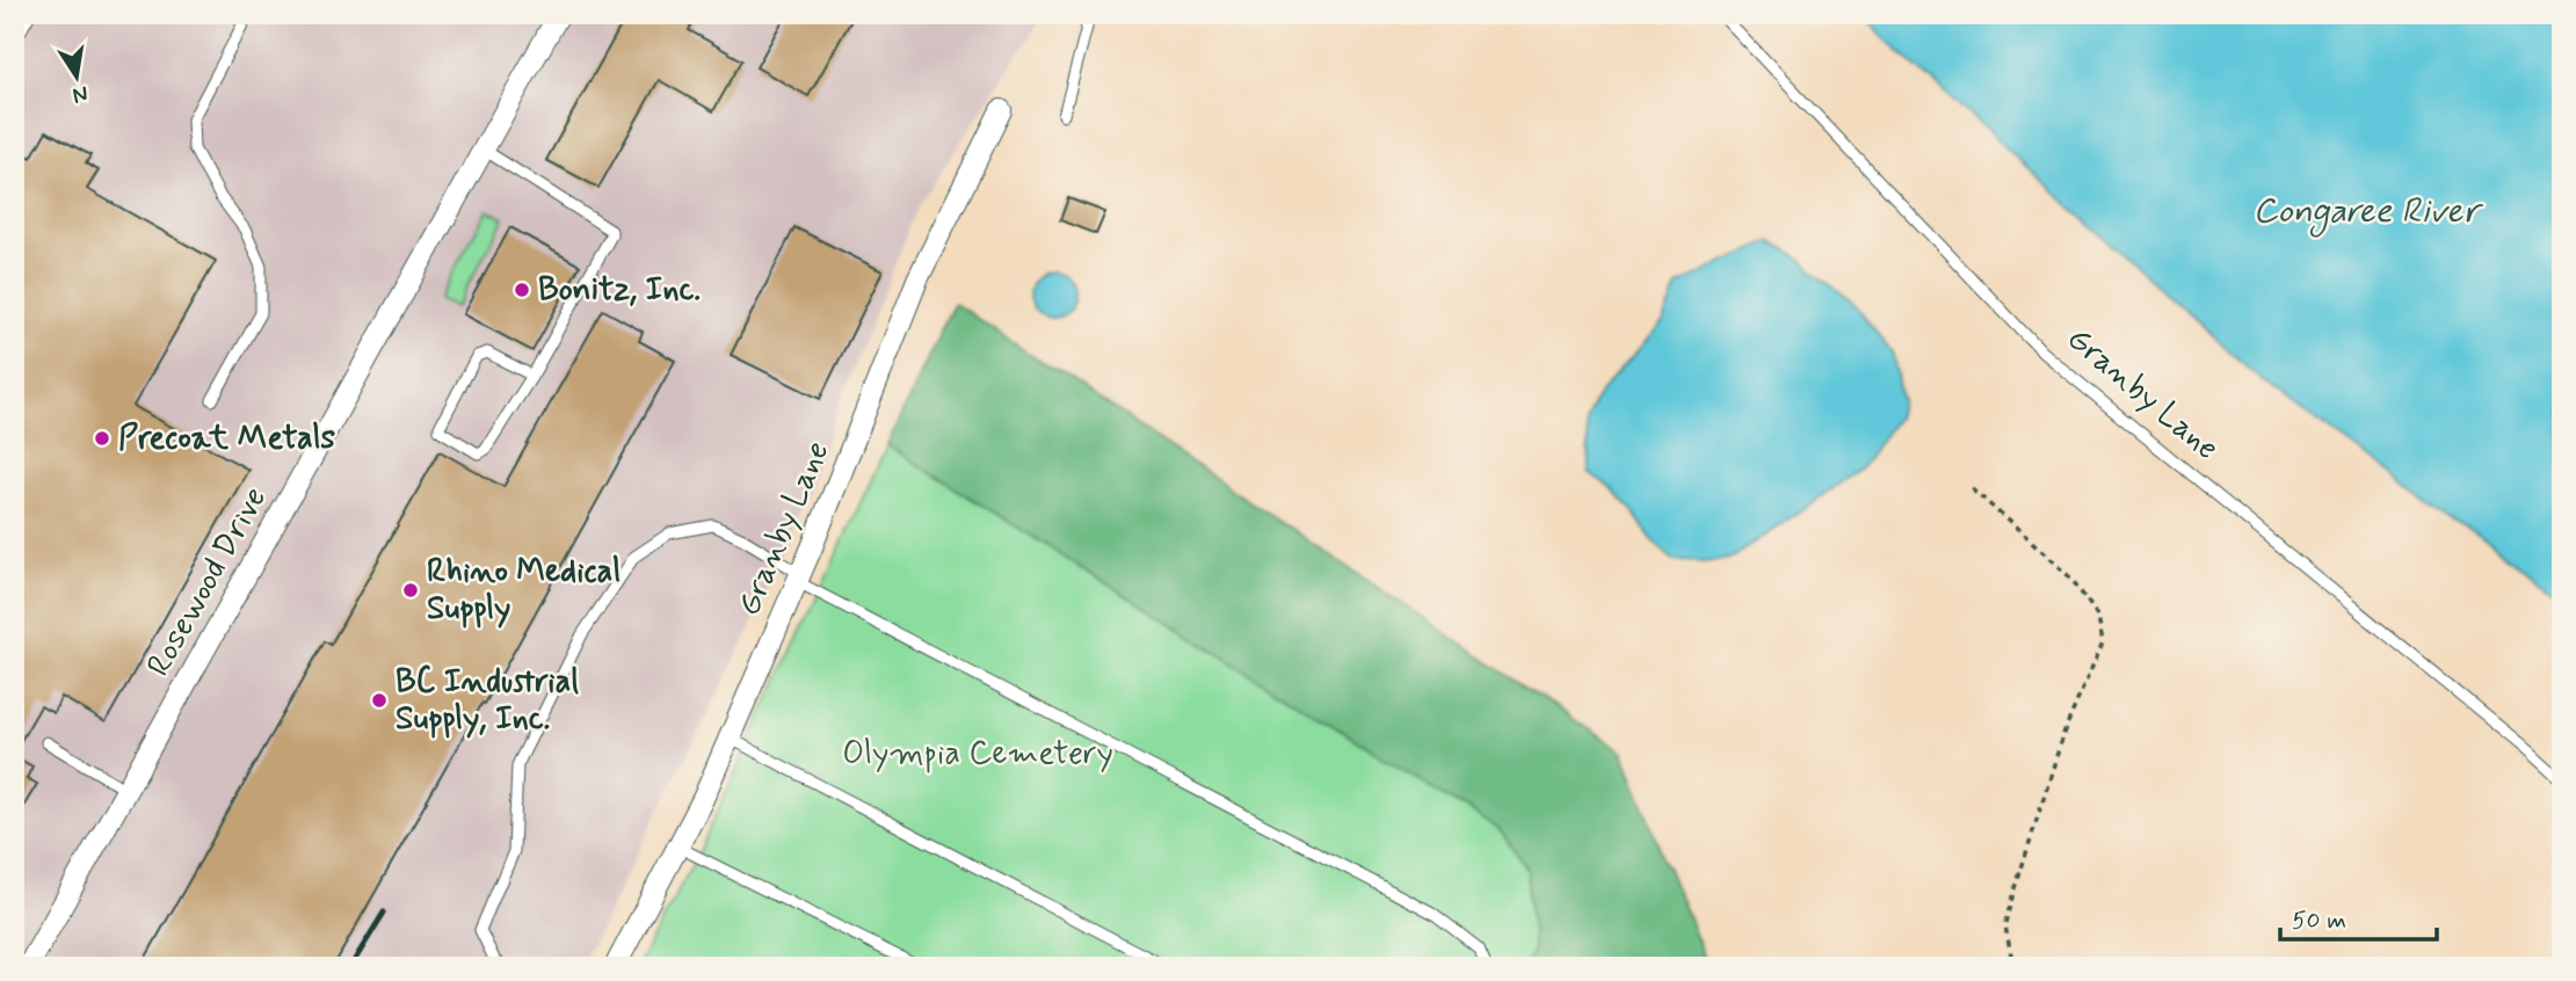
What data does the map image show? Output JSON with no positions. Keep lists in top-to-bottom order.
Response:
{
  "streets": {
    "street": ["Granby Lane", "Rosewood Drive"]
  },
  "water": ["Congaree River"],
  "parks": ["Olympia Cemetery"],
  "places": [
    "Bonitz, Inc.",
    "Precoat Metals",
    "Rhino Medical Supply",
    "BC Industrial Supply, Inc."
  ],
  "scale_bar": "50 m",
  "north": "bottom"
}
